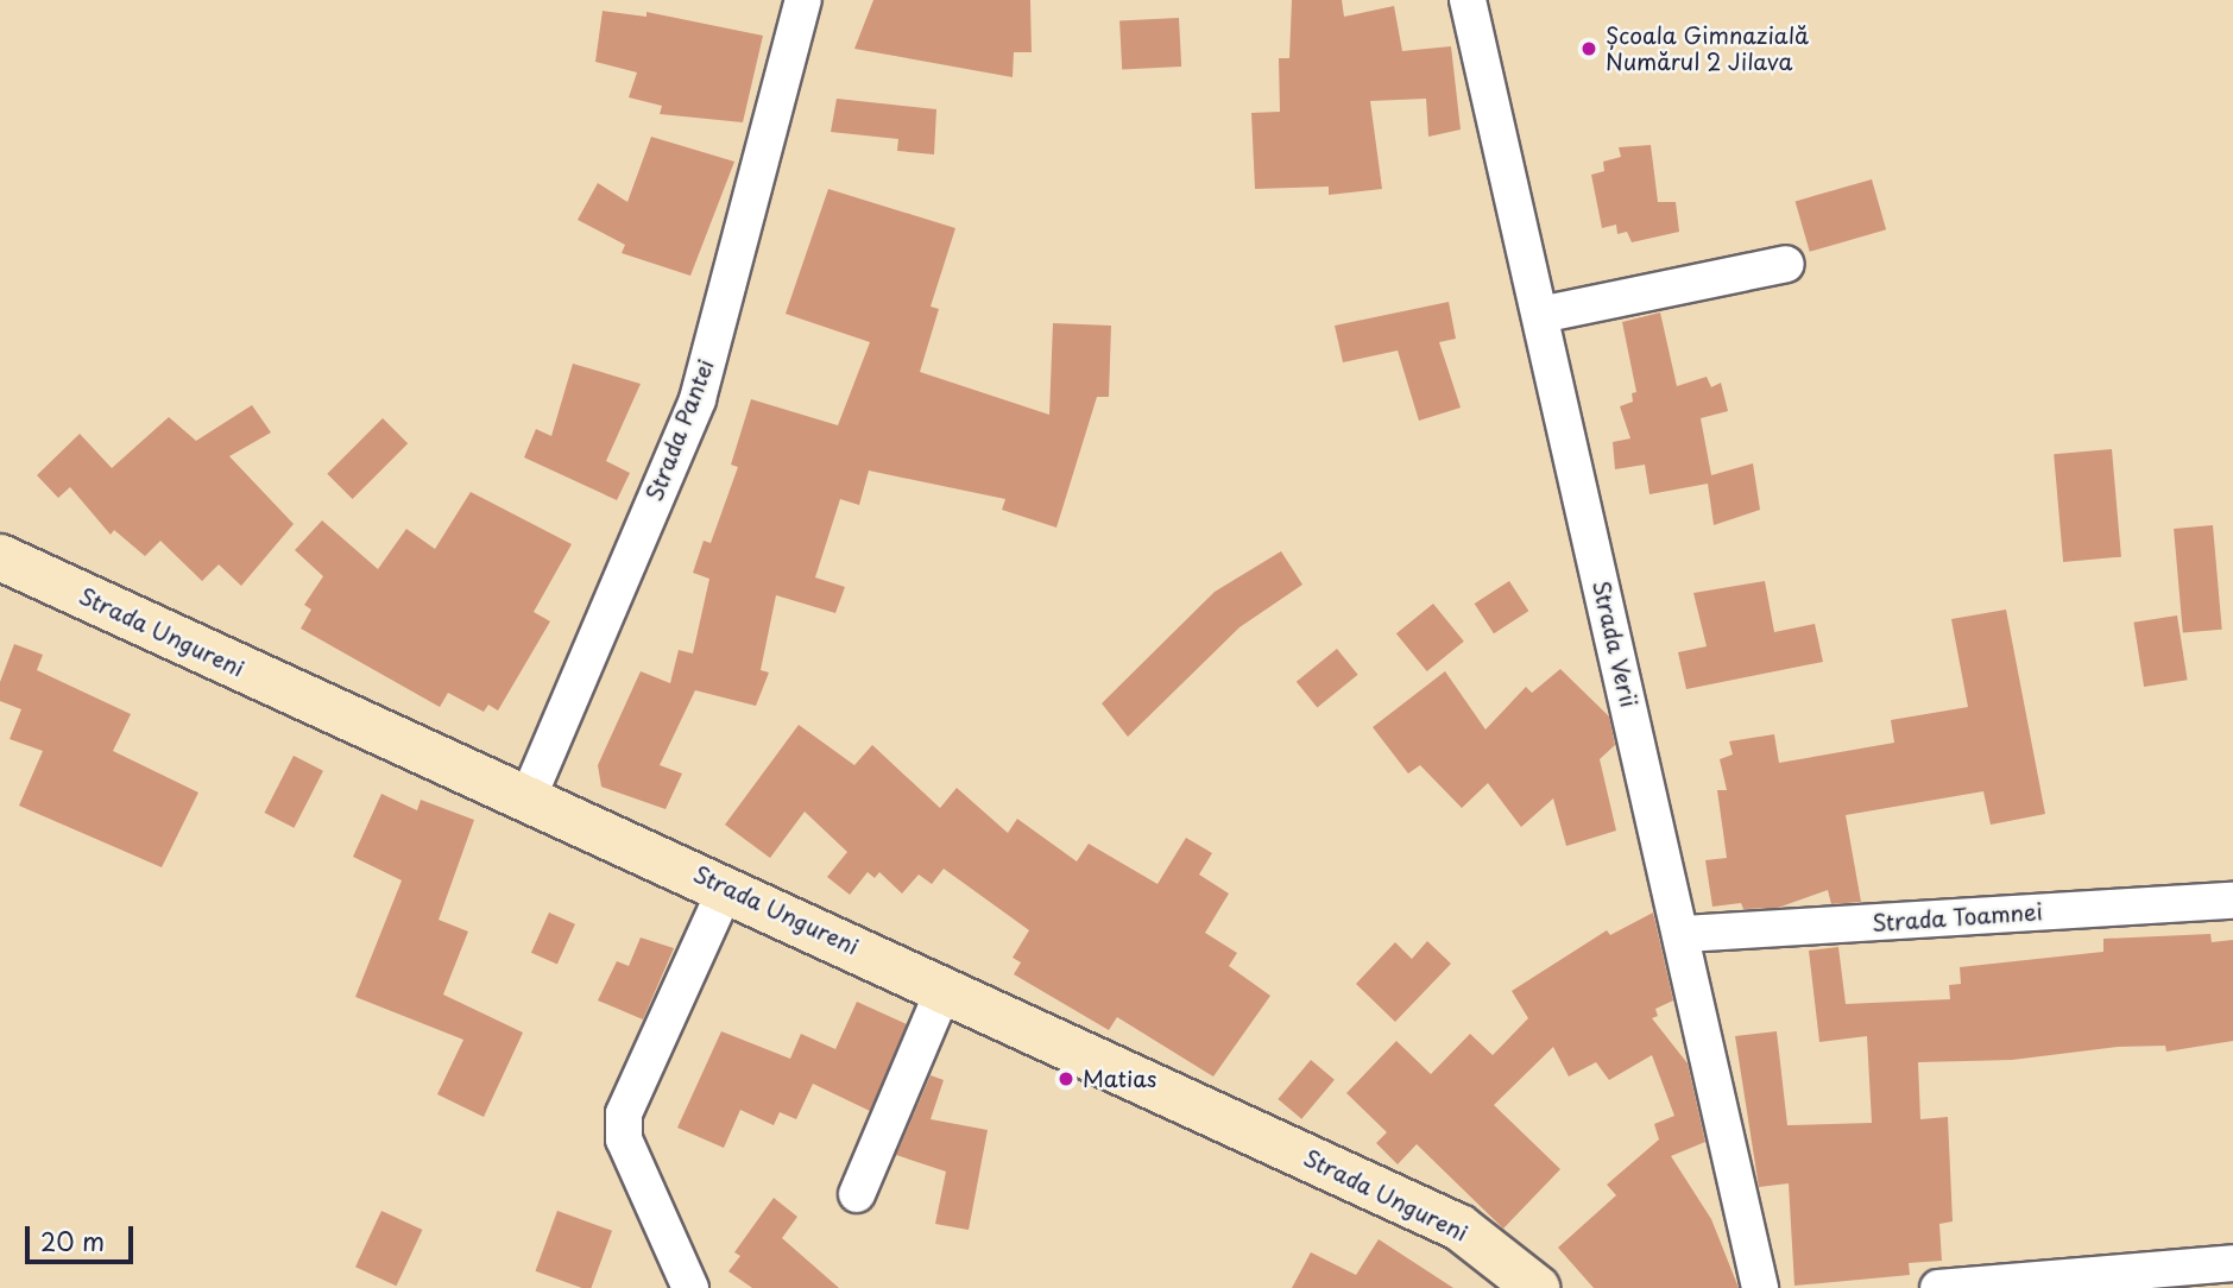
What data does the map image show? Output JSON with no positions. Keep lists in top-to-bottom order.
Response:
{
  "streets": {
    "main road": ["Strada Ungureni"],
    "street": ["Strada Pantei", "Strada Verii", "Strada Toamnei"]
  },
  "crossings": [
    ["Strada Pantei", "Strada Ungureni"],
    ["Strada Verii", "Strada Toamnei"]
  ],
  "places": ["Școala Gimnazială Numărul 2 Jilava", "Matias"],
  "scale_bar": "20 m"
}
